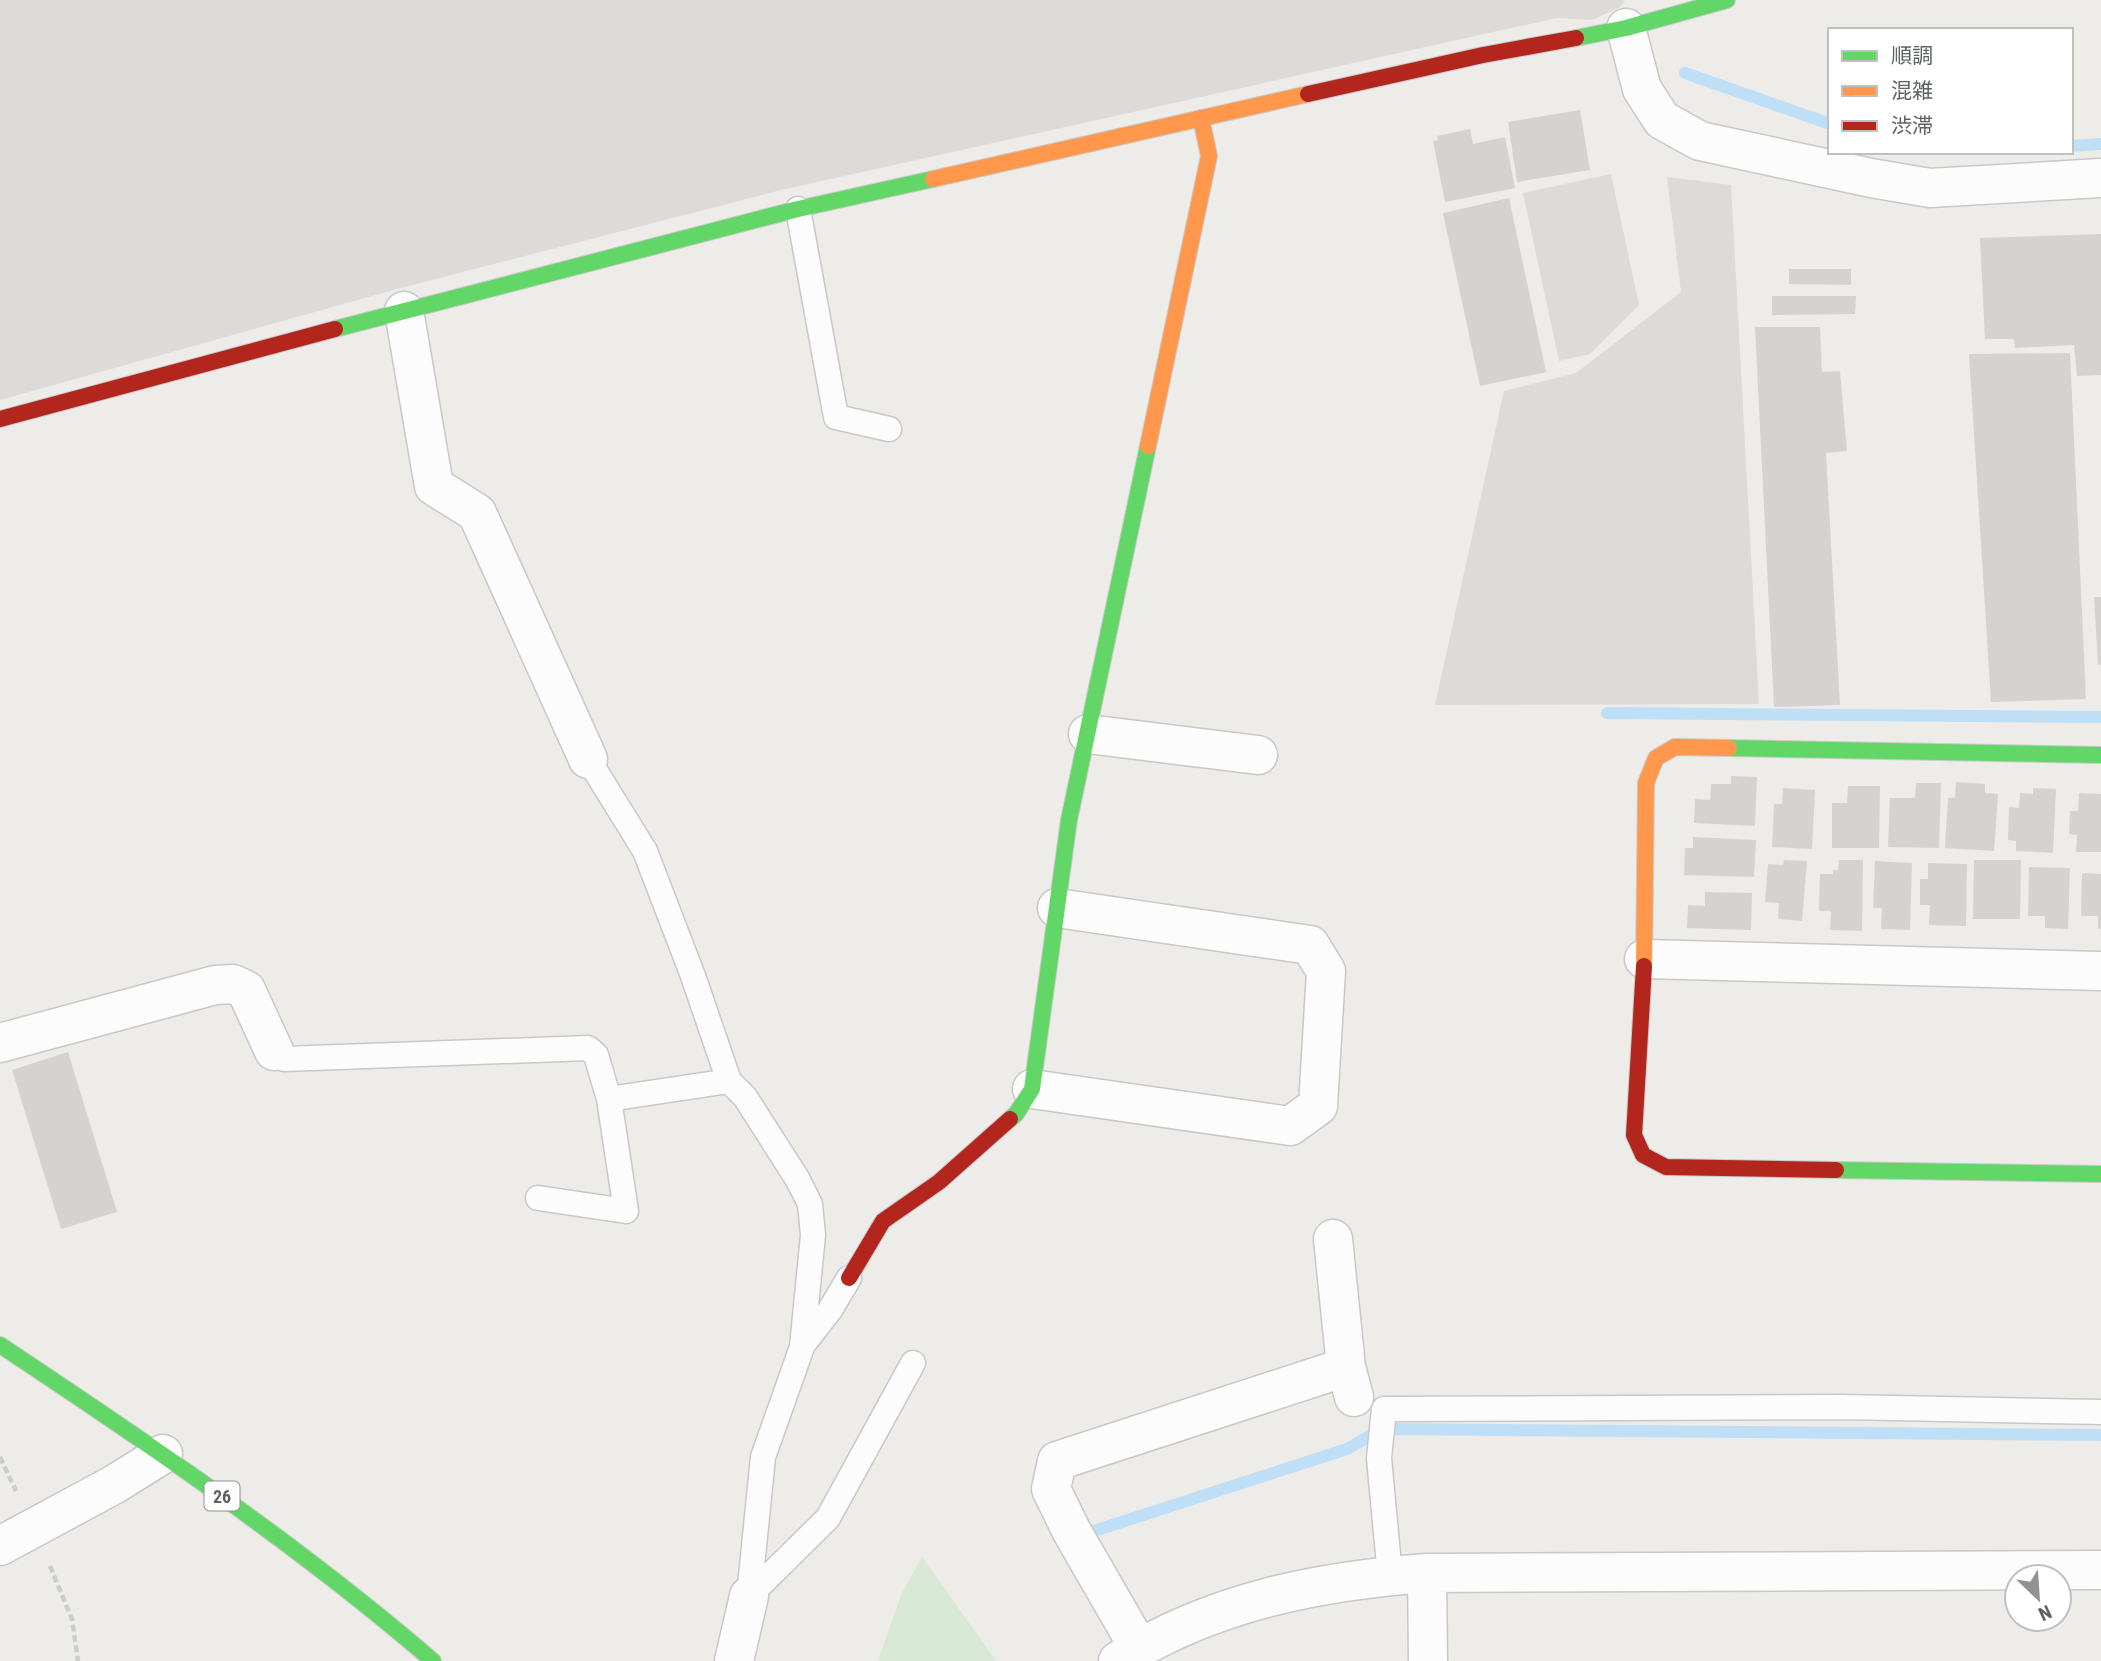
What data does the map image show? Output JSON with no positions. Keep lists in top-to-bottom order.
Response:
{
  "streets": {
    "street": ["26"]
  },
  "legend": ["順調", "混雑", "渋滞"],
  "north": "bottom right"
}
